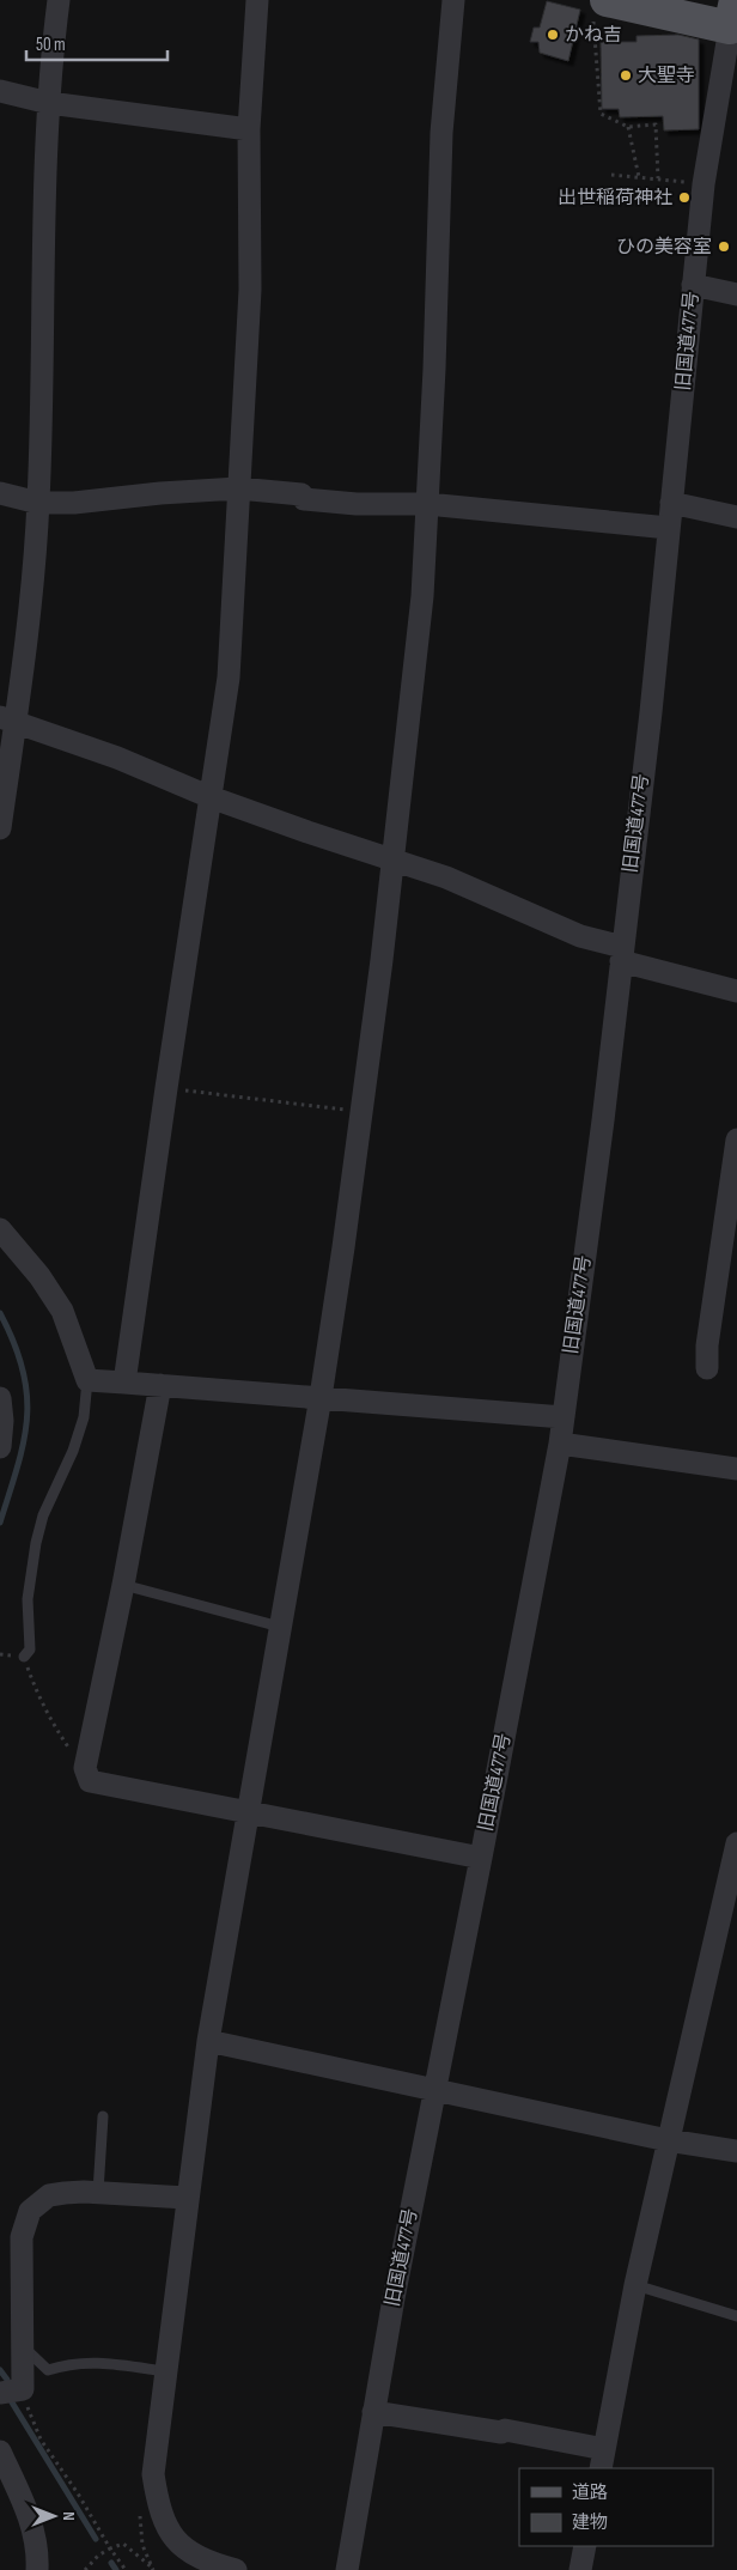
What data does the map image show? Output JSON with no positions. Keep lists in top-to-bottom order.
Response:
{
  "streets": {
    "street": ["旧国道477号"]
  },
  "places": [
    "かね吉",
    "大聖寺",
    "出世稲荷神社",
    "ひの美容室"
  ],
  "legend": ["道路", "建物"],
  "scale_bar": "50 m",
  "north": "right"
}
